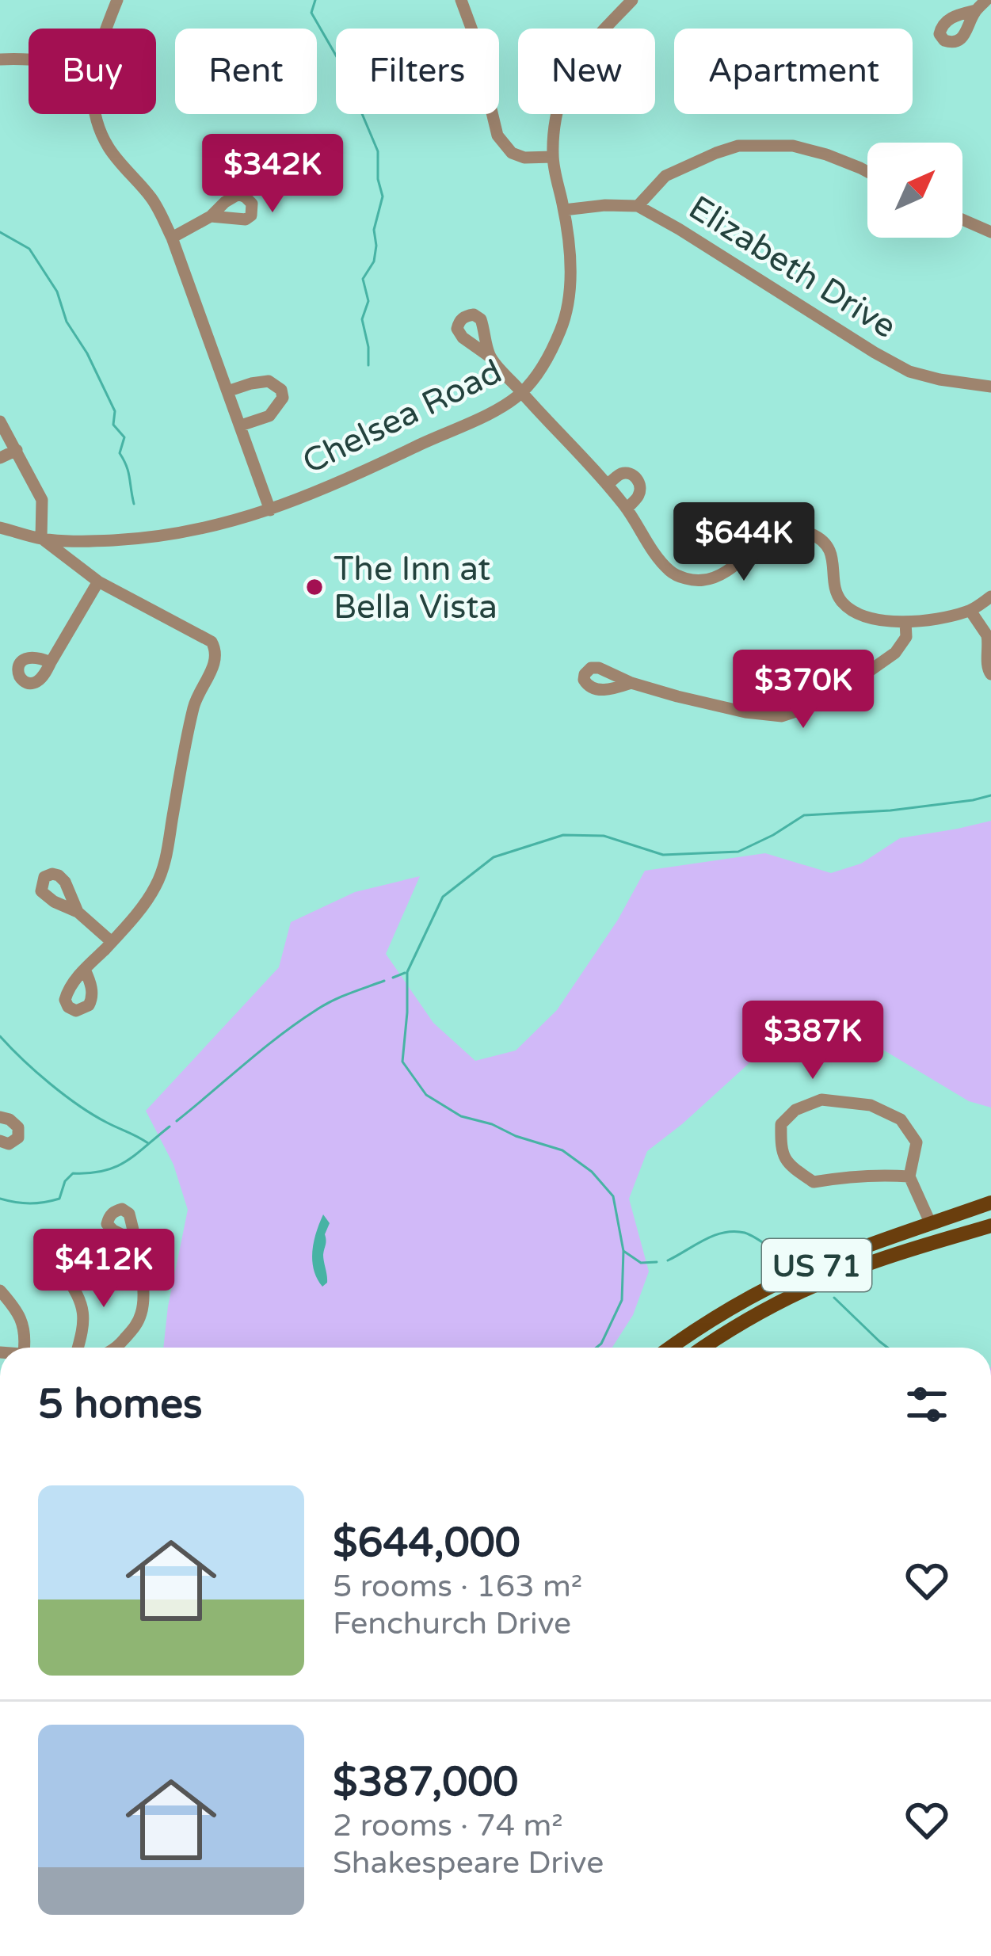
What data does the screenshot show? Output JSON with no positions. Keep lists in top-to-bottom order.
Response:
{
  "streets": {
    "main road": ["US 71"],
    "street": ["Elizabeth Drive", "Chelsea Road"]
  },
  "crossings": [
    ["Elizabeth Drive", "Chelsea Road"]
  ],
  "places": ["The Inn at Bella Vista"],
  "north": "top right",
  "page": {
    "chip": [
      "Buy",
      "Rent",
      "Filters",
      "New",
      "Apartment"
    ],
    "price": [
      "$342K",
      "$644K",
      "$370K",
      "$387K",
      "$412K"
    ],
    "heading": "5 homes",
    "list": [
      {
        "name": "$644,000",
        "note": "5 rooms · 163 m² · Fenchurch Drive"
      },
      {
        "name": "$387,000",
        "note": "2 rooms · 74 m² · Shakespeare Drive"
      }
    ]
  }
}
